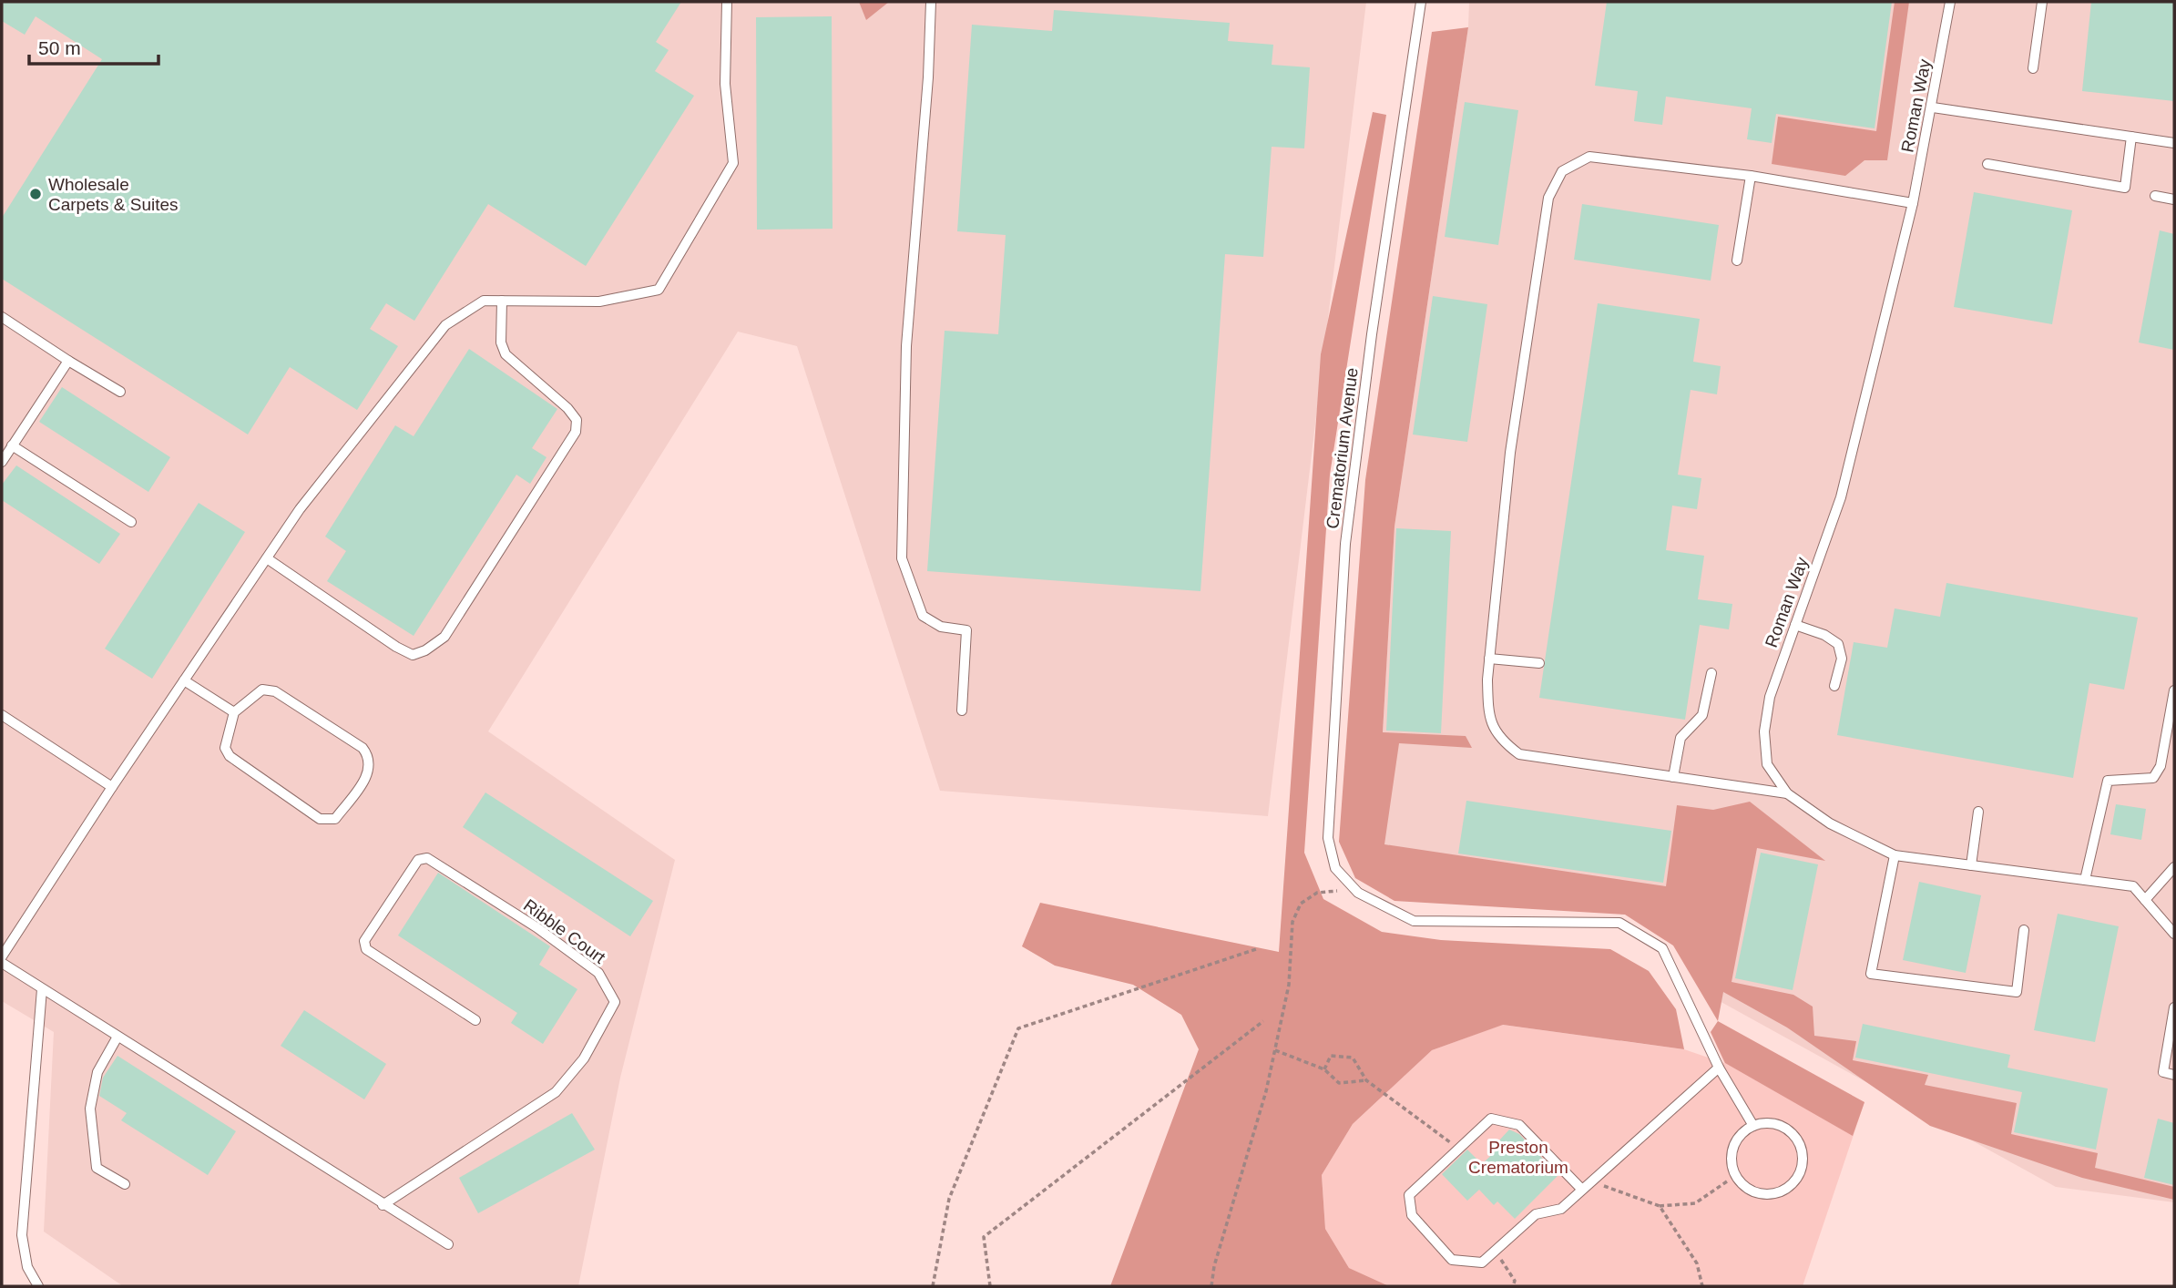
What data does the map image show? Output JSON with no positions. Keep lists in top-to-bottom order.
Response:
{
  "streets": {
    "lane": ["Roman Way", "Crematorium Avenue", "Ribble Court"]
  },
  "parks": ["Preston Crematorium"],
  "places": ["Wholesale Carpets & Suites"],
  "scale_bar": "50 m"
}
